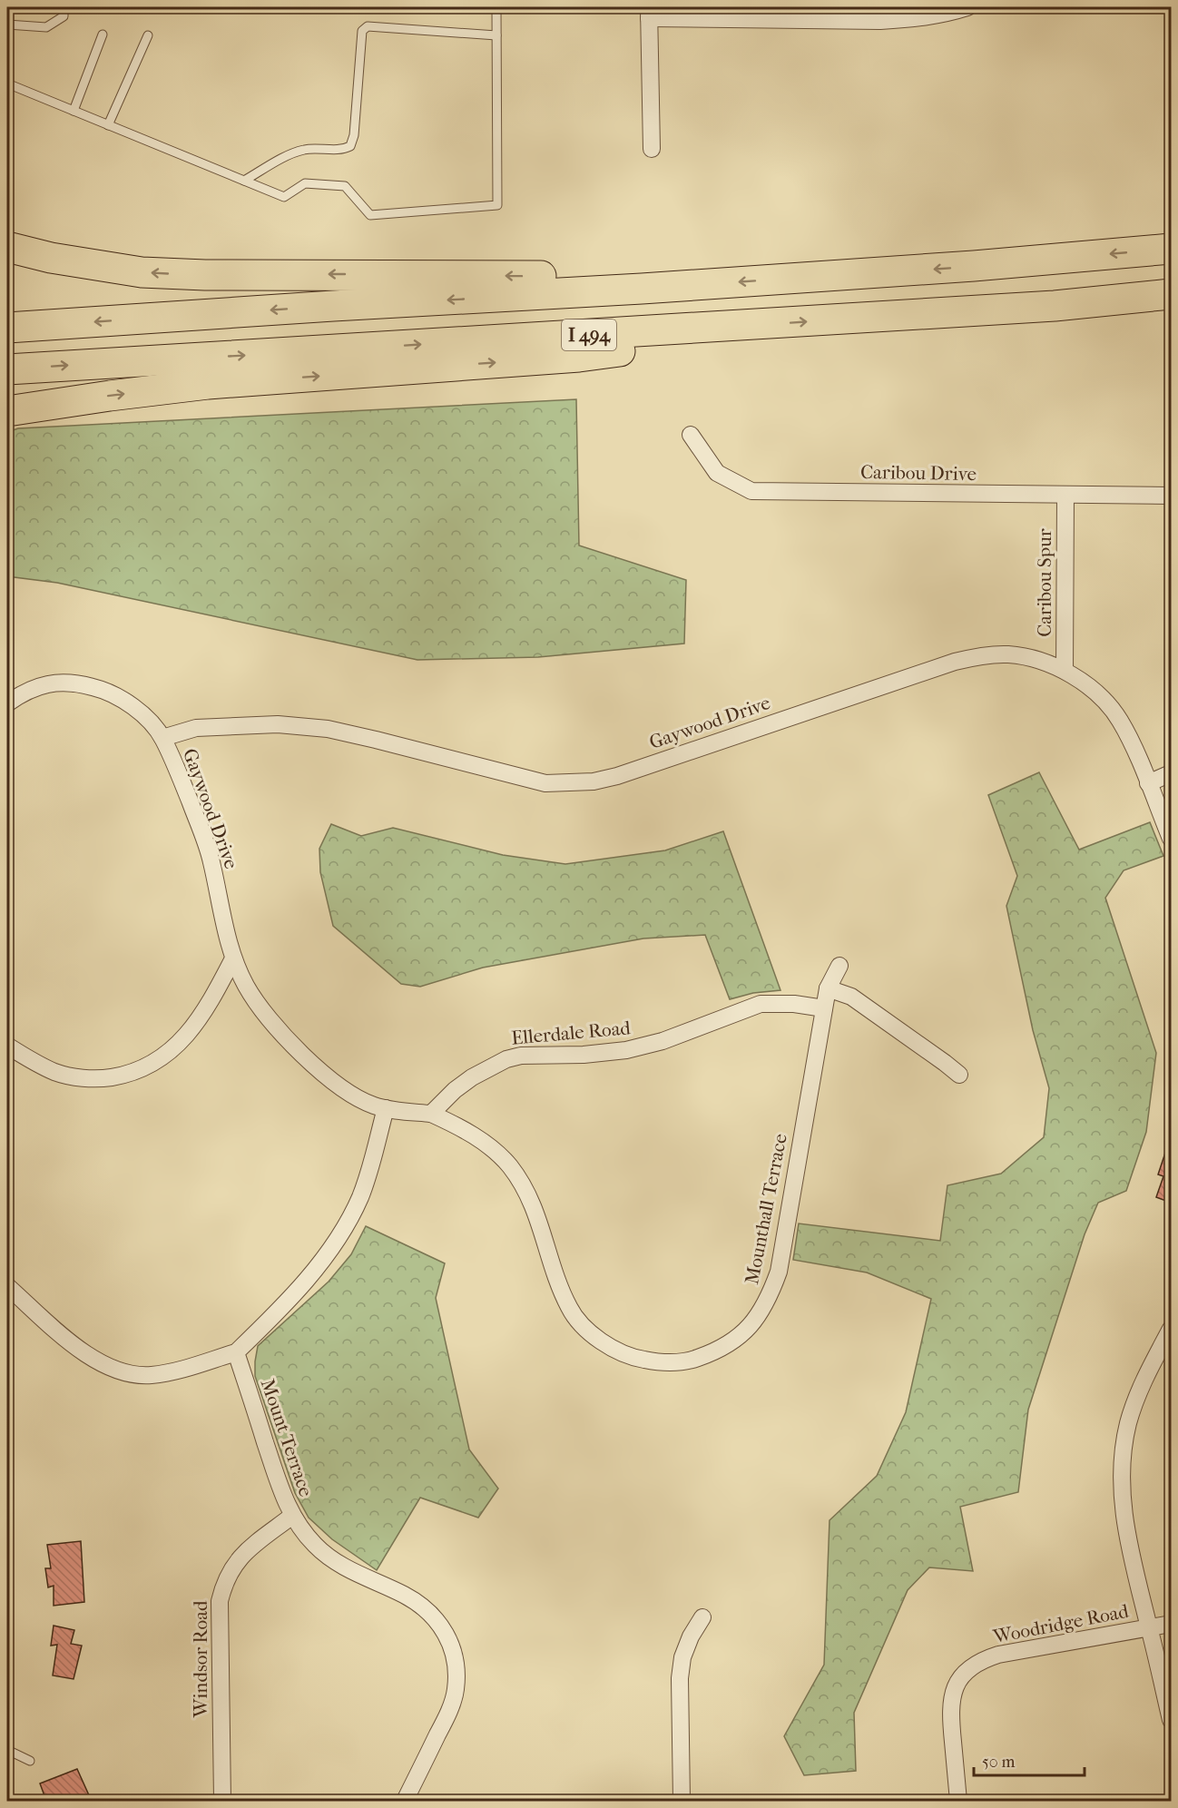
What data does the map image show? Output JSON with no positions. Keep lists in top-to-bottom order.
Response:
{
  "streets": {
    "highway": ["I 494"],
    "street": [
      "Caribou Drive",
      "Caribou Spur",
      "Gaywood Drive",
      "Ellerdale Road",
      "Mounthall Terrace",
      "Mount Terrace",
      "Woodridge Road",
      "Windsor Road"
    ]
  },
  "crossings": [
    ["Caribou Drive", "Caribou Spur"],
    ["Caribou Spur", "Gaywood Drive"],
    ["Ellerdale Road", "Mounthall Terrace"],
    ["Mount Terrace", "Windsor Road"]
  ],
  "scale_bar": "50 m"
}
